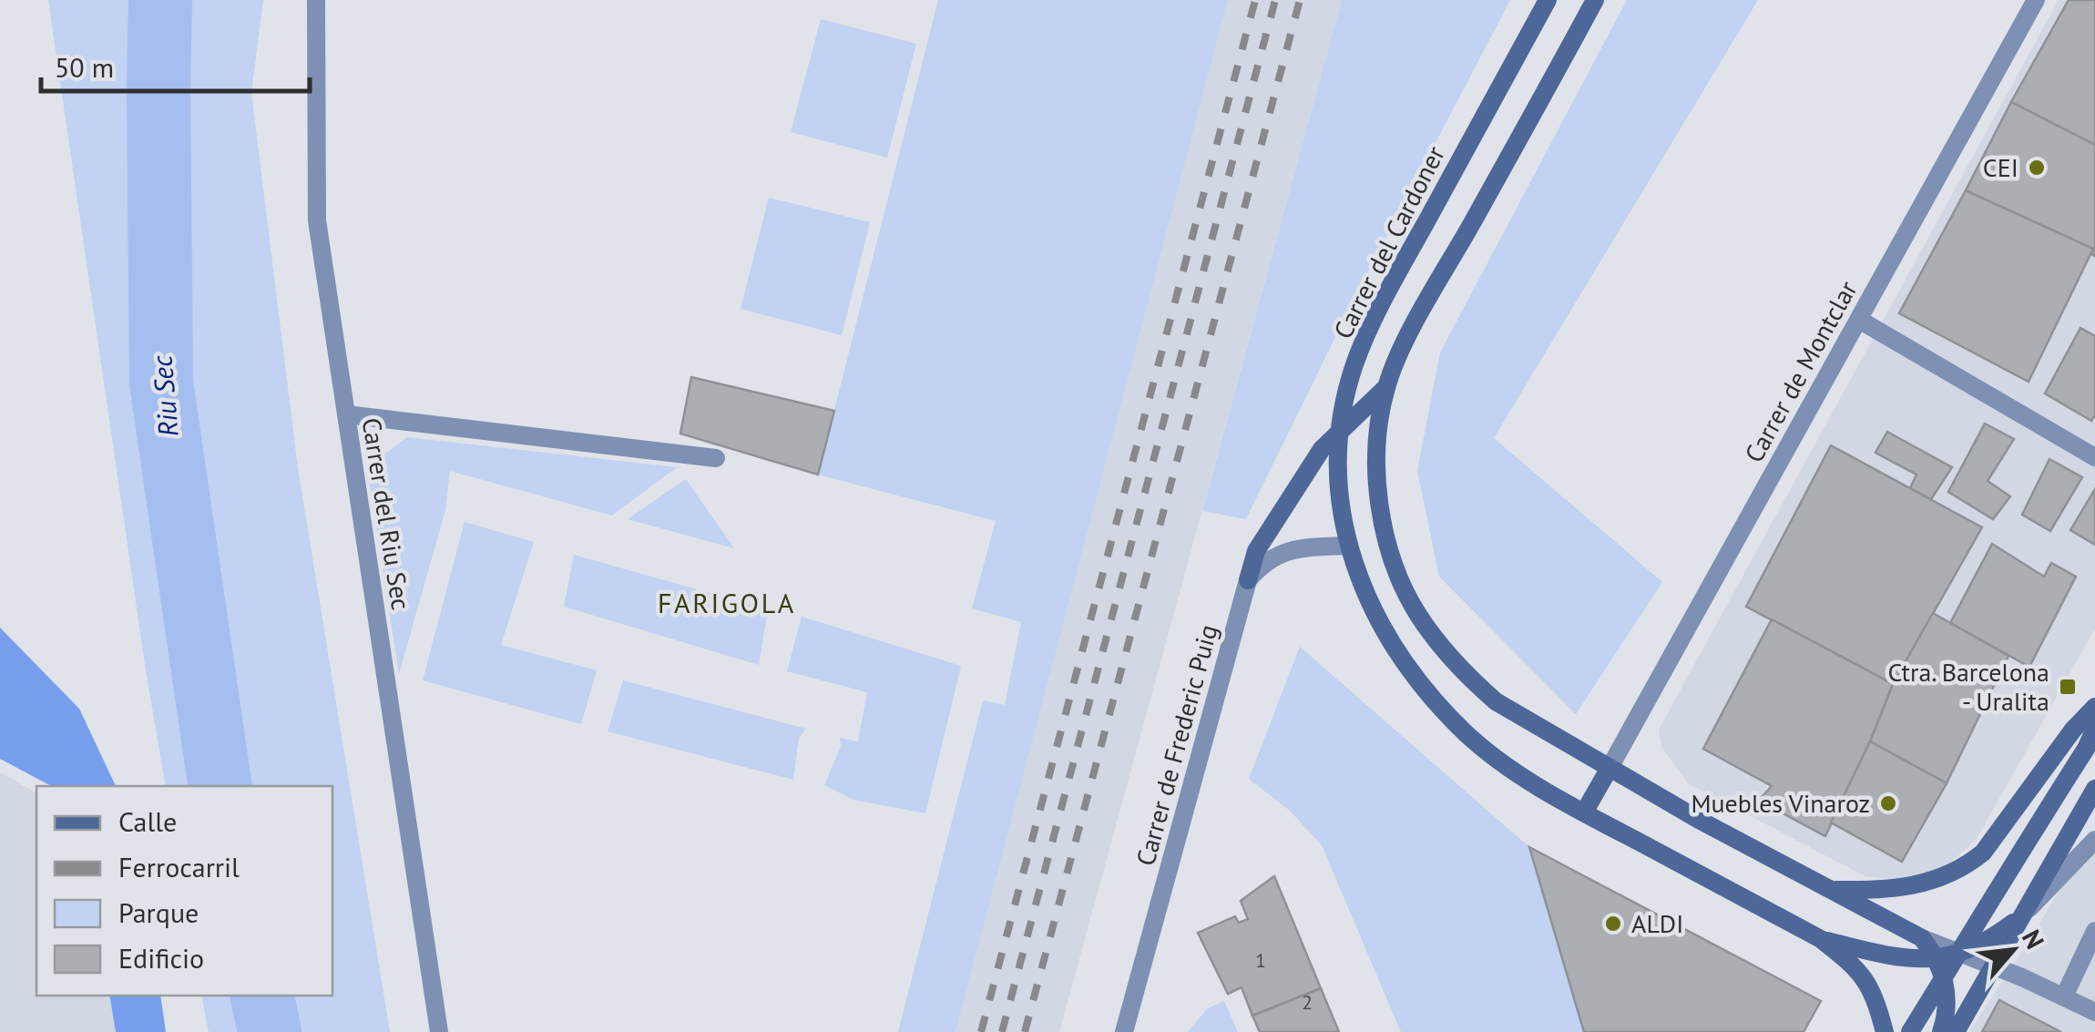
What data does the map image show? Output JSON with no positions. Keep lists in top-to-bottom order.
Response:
{
  "streets": {
    "street": [
      "Carrer del Cardoner",
      "Carrer de Montclar",
      "Carrer del Riu Sec",
      "Carrer de Frederic Puig"
    ]
  },
  "districts": ["FARIGOLA"],
  "water": ["Riu Sec"],
  "places": {
    "other": ["CEI", "Muebles Vinaroz", "ALDI"],
    "transit": ["Ctra. Barcelona - Uralita"]
  },
  "house_numbers": ["1", "2"],
  "legend": [
    "Calle",
    "Ferrocarril",
    "Parque",
    "Edificio"
  ],
  "scale_bar": "50 m",
  "north": "top right"
}
